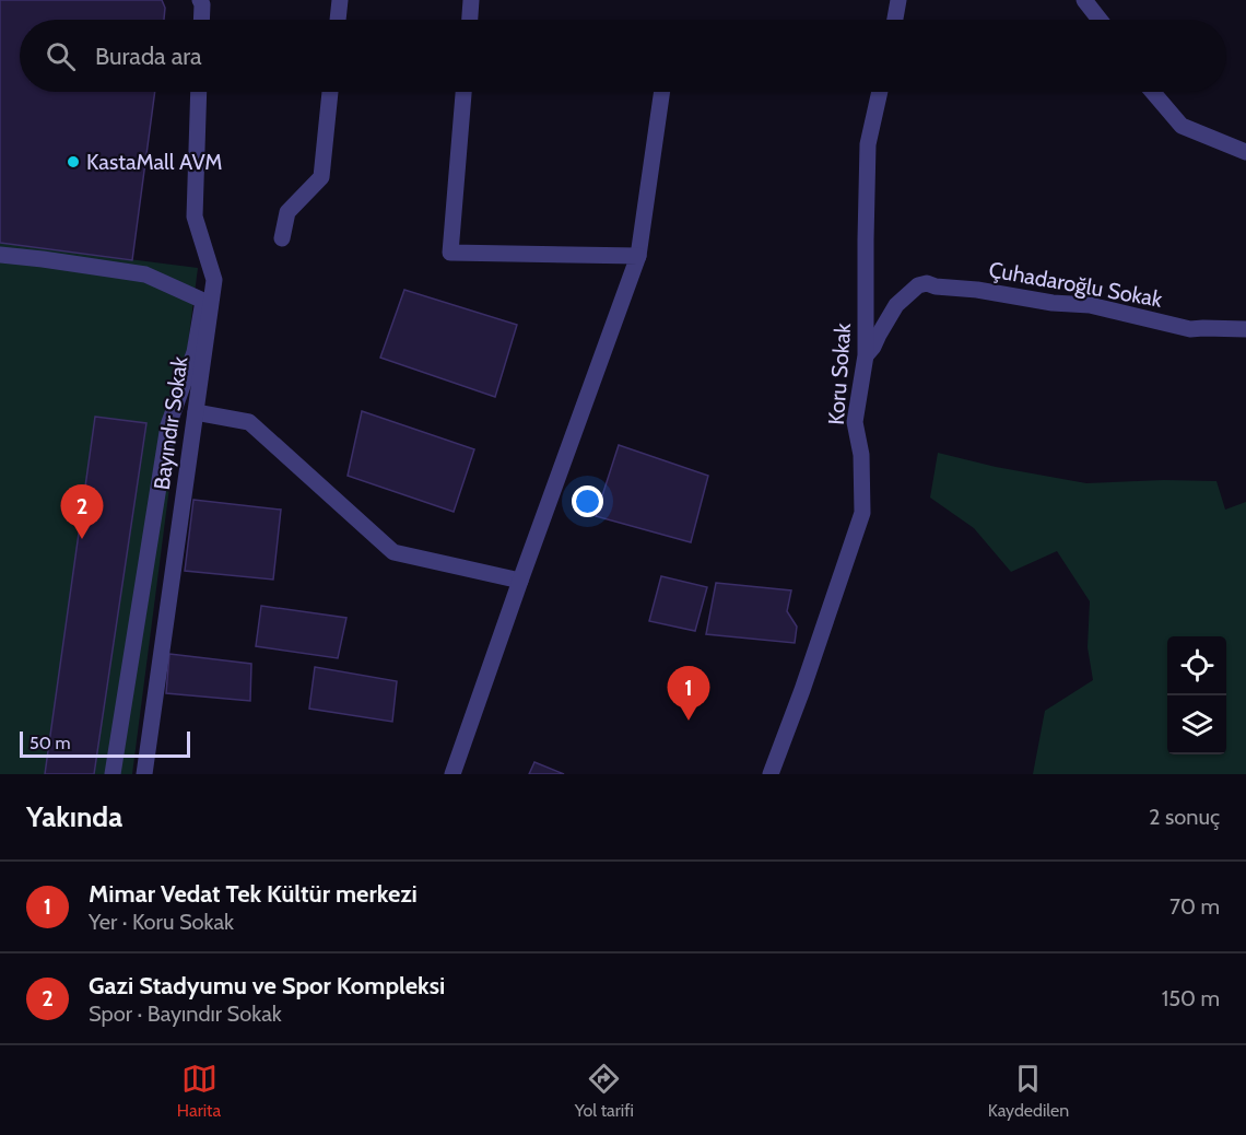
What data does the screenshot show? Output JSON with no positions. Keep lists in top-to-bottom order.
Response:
{
  "streets": {
    "street": ["Çuhadaroğlu Sokak", "Koru Sokak", "Bayındır Sokak"]
  },
  "crossings": [
    ["Çuhadaroğlu Sokak", "Koru Sokak"]
  ],
  "places": ["KastaMall AVM"],
  "scale_bar": "50 m",
  "page": {
    "search": "Burada ara",
    "pins": ["2", "1"],
    "scale": "50 m",
    "heading": ["Yakında", "2 sonuç"],
    "list": [
      {
        "mark": "1",
        "name": "Mimar Vedat Tek Kültür merkezi",
        "note": "Yer · Koru Sokak",
        "value": "70 m"
      },
      {
        "mark": "2",
        "name": "Gazi Stadyumu ve Spor Kompleksi",
        "note": "Spor · Bayındır Sokak",
        "value": "150 m"
      }
    ],
    "nav": ["Harita", "Yol tarifi", "Kaydedilen"]
  }
}
